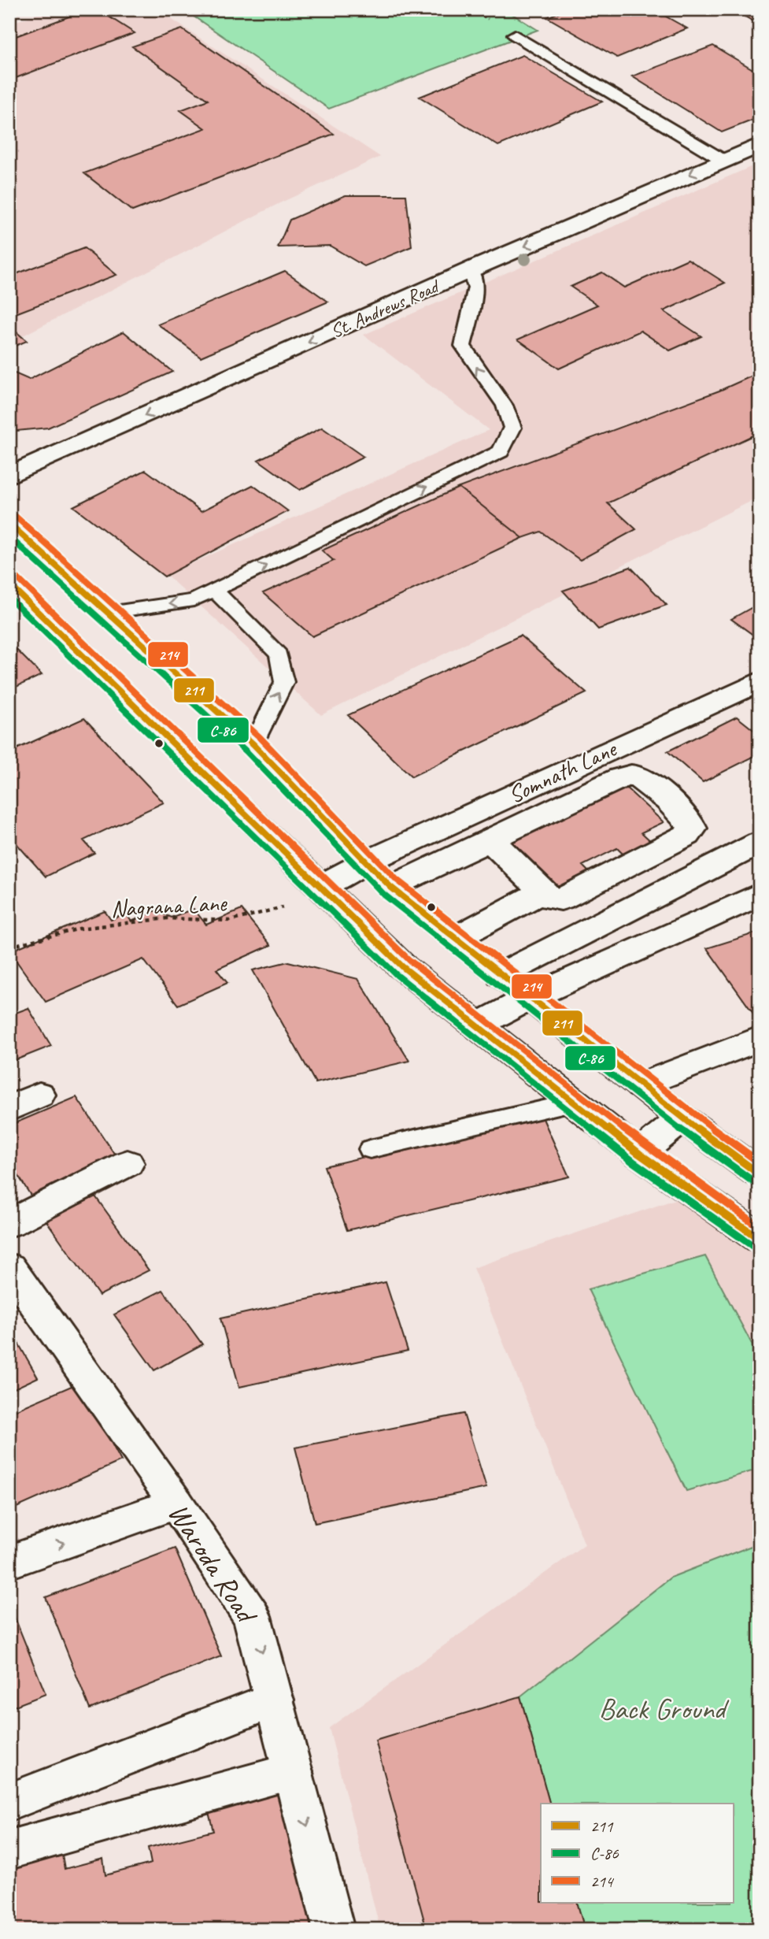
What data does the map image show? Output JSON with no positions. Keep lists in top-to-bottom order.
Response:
{
  "streets": {
    "street": ["St. Andrews Road", "Somnath Lane", "Waroda Road"],
    "path": ["Nagrana Lane"]
  },
  "crossings": [
    ["Somnath Lane", "Nagrana Lane"]
  ],
  "one_way": ["St. Andrews Road", "Waroda Road"],
  "parks": ["Back Ground"],
  "lines": ["transit line 214", "transit line 211", "transit line C-86"],
  "legend": ["211", "C-86", "214"]
}
